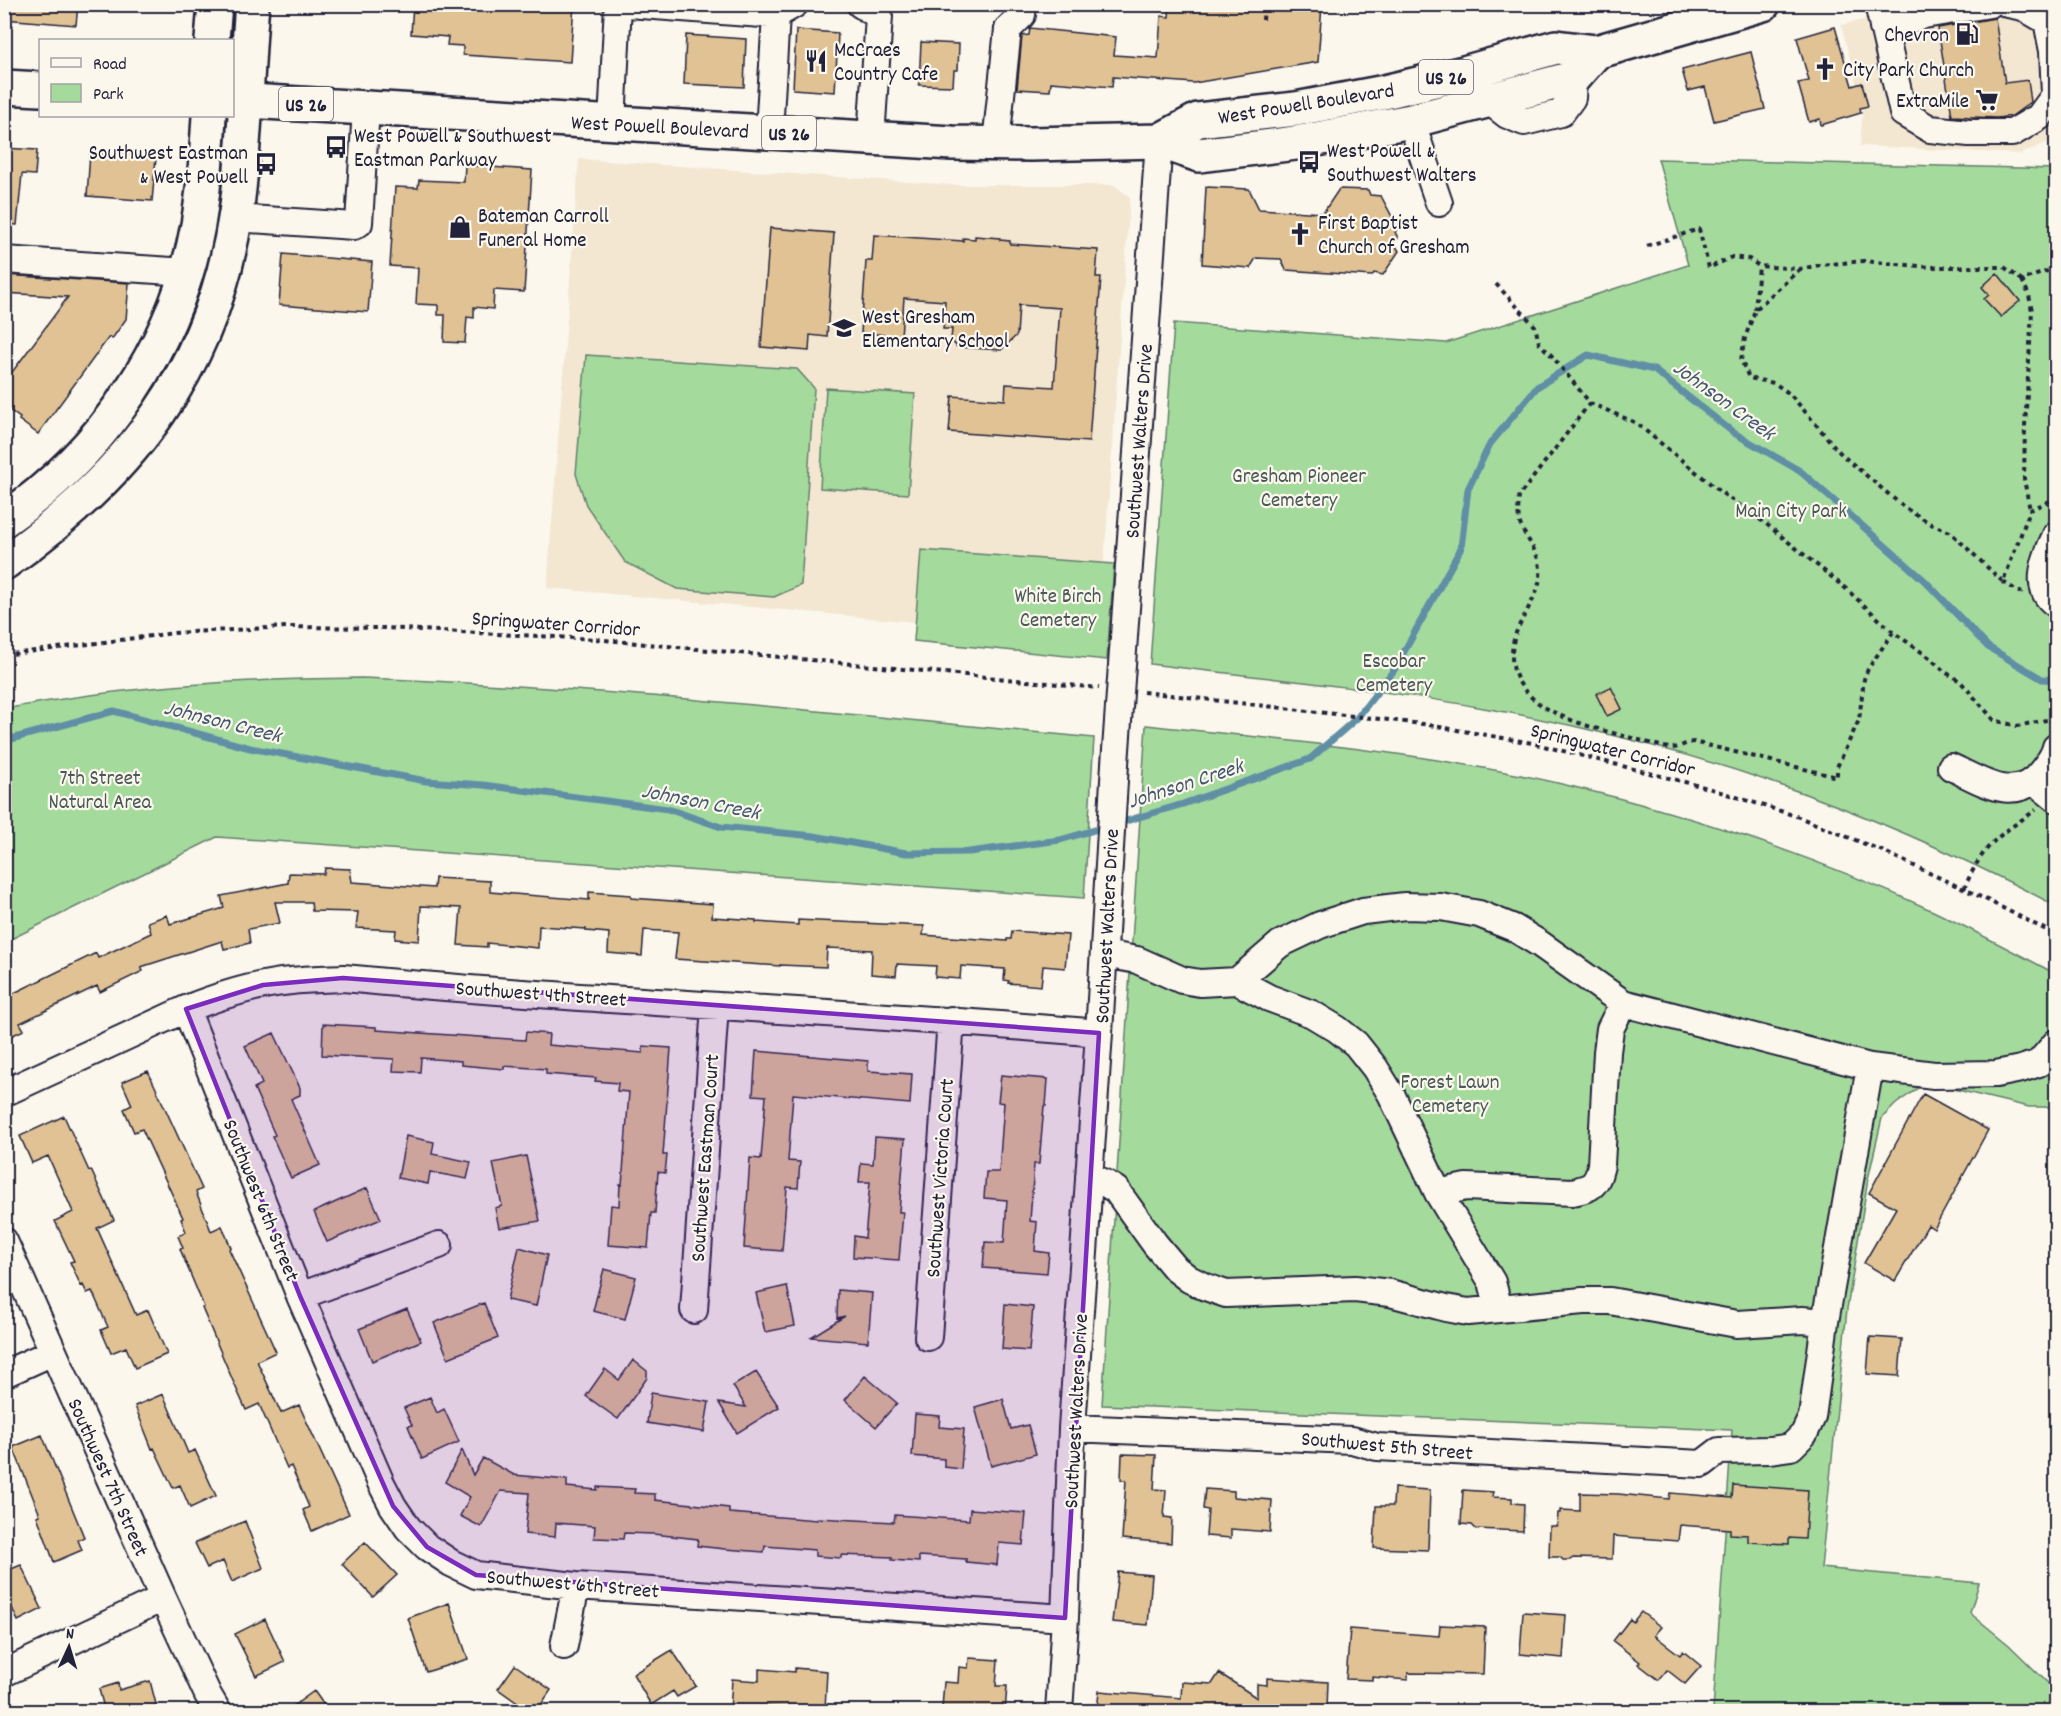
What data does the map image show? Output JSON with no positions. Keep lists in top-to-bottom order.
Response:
{
  "streets": {
    "main road": ["US 26", "West Powell Boulevard"],
    "street": [
      "Southwest Walters Drive",
      "Southwest 4th Street",
      "Southwest Eastman Court",
      "Southwest Victoria Court",
      "Southwest 6th Street",
      "Southwest 5th Street",
      "Southwest 7th Street"
    ],
    "path": ["Springwater Corridor"]
  },
  "crossings": [
    ["West Powell Boulevard", "Southwest Walters Drive"],
    ["Southwest Walters Drive", "Southwest 4th Street"],
    ["Southwest Walters Drive", "Southwest 6th Street"],
    ["Southwest Walters Drive", "Southwest 5th Street"],
    ["Southwest 4th Street", "Southwest Eastman Court"],
    ["Southwest 4th Street", "Southwest Victoria Court"],
    ["Southwest 4th Street", "Southwest 6th Street"]
  ],
  "water": ["Johnson Creek"],
  "parks": [
    "Gresham Pioneer Cemetery",
    "Main City Park",
    "White Birch Cemetery",
    "Escobar Cemetery",
    "7th Street Natural Area",
    "Forest Lawn Cemetery"
  ],
  "places": {
    "fuel station": ["Chevron"],
    "restaurant": ["McCraes Country Cafe"],
    "church": ["City Park Church", "First Baptist Church of Gresham"],
    "supermarket": ["ExtraMile"],
    "bus stop": ["West Powell & Southwest Eastman Parkway", "West Powell & Southwest Walters", "Southwest Eastman & West Powell"],
    "shop": ["Bateman Carroll Funeral Home"],
    "school or university": ["West Gresham Elementary School"]
  },
  "legend": ["Road", "Park"],
  "north": "top"
}
